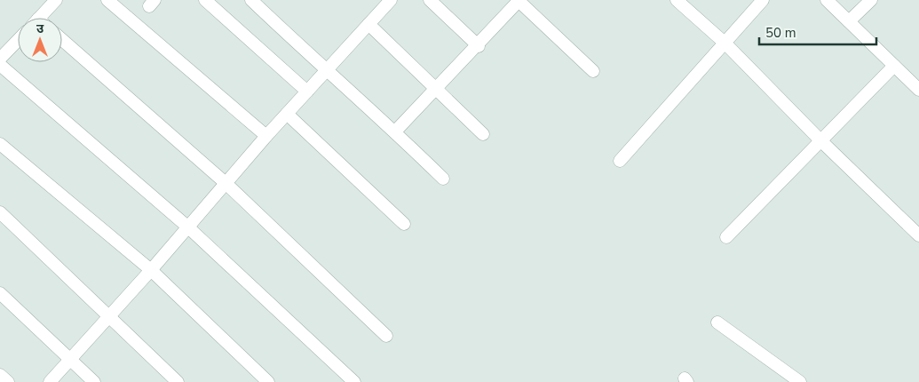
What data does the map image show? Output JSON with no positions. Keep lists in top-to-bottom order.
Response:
{
  "scale_bar": "50 m",
  "north": "top"
}
